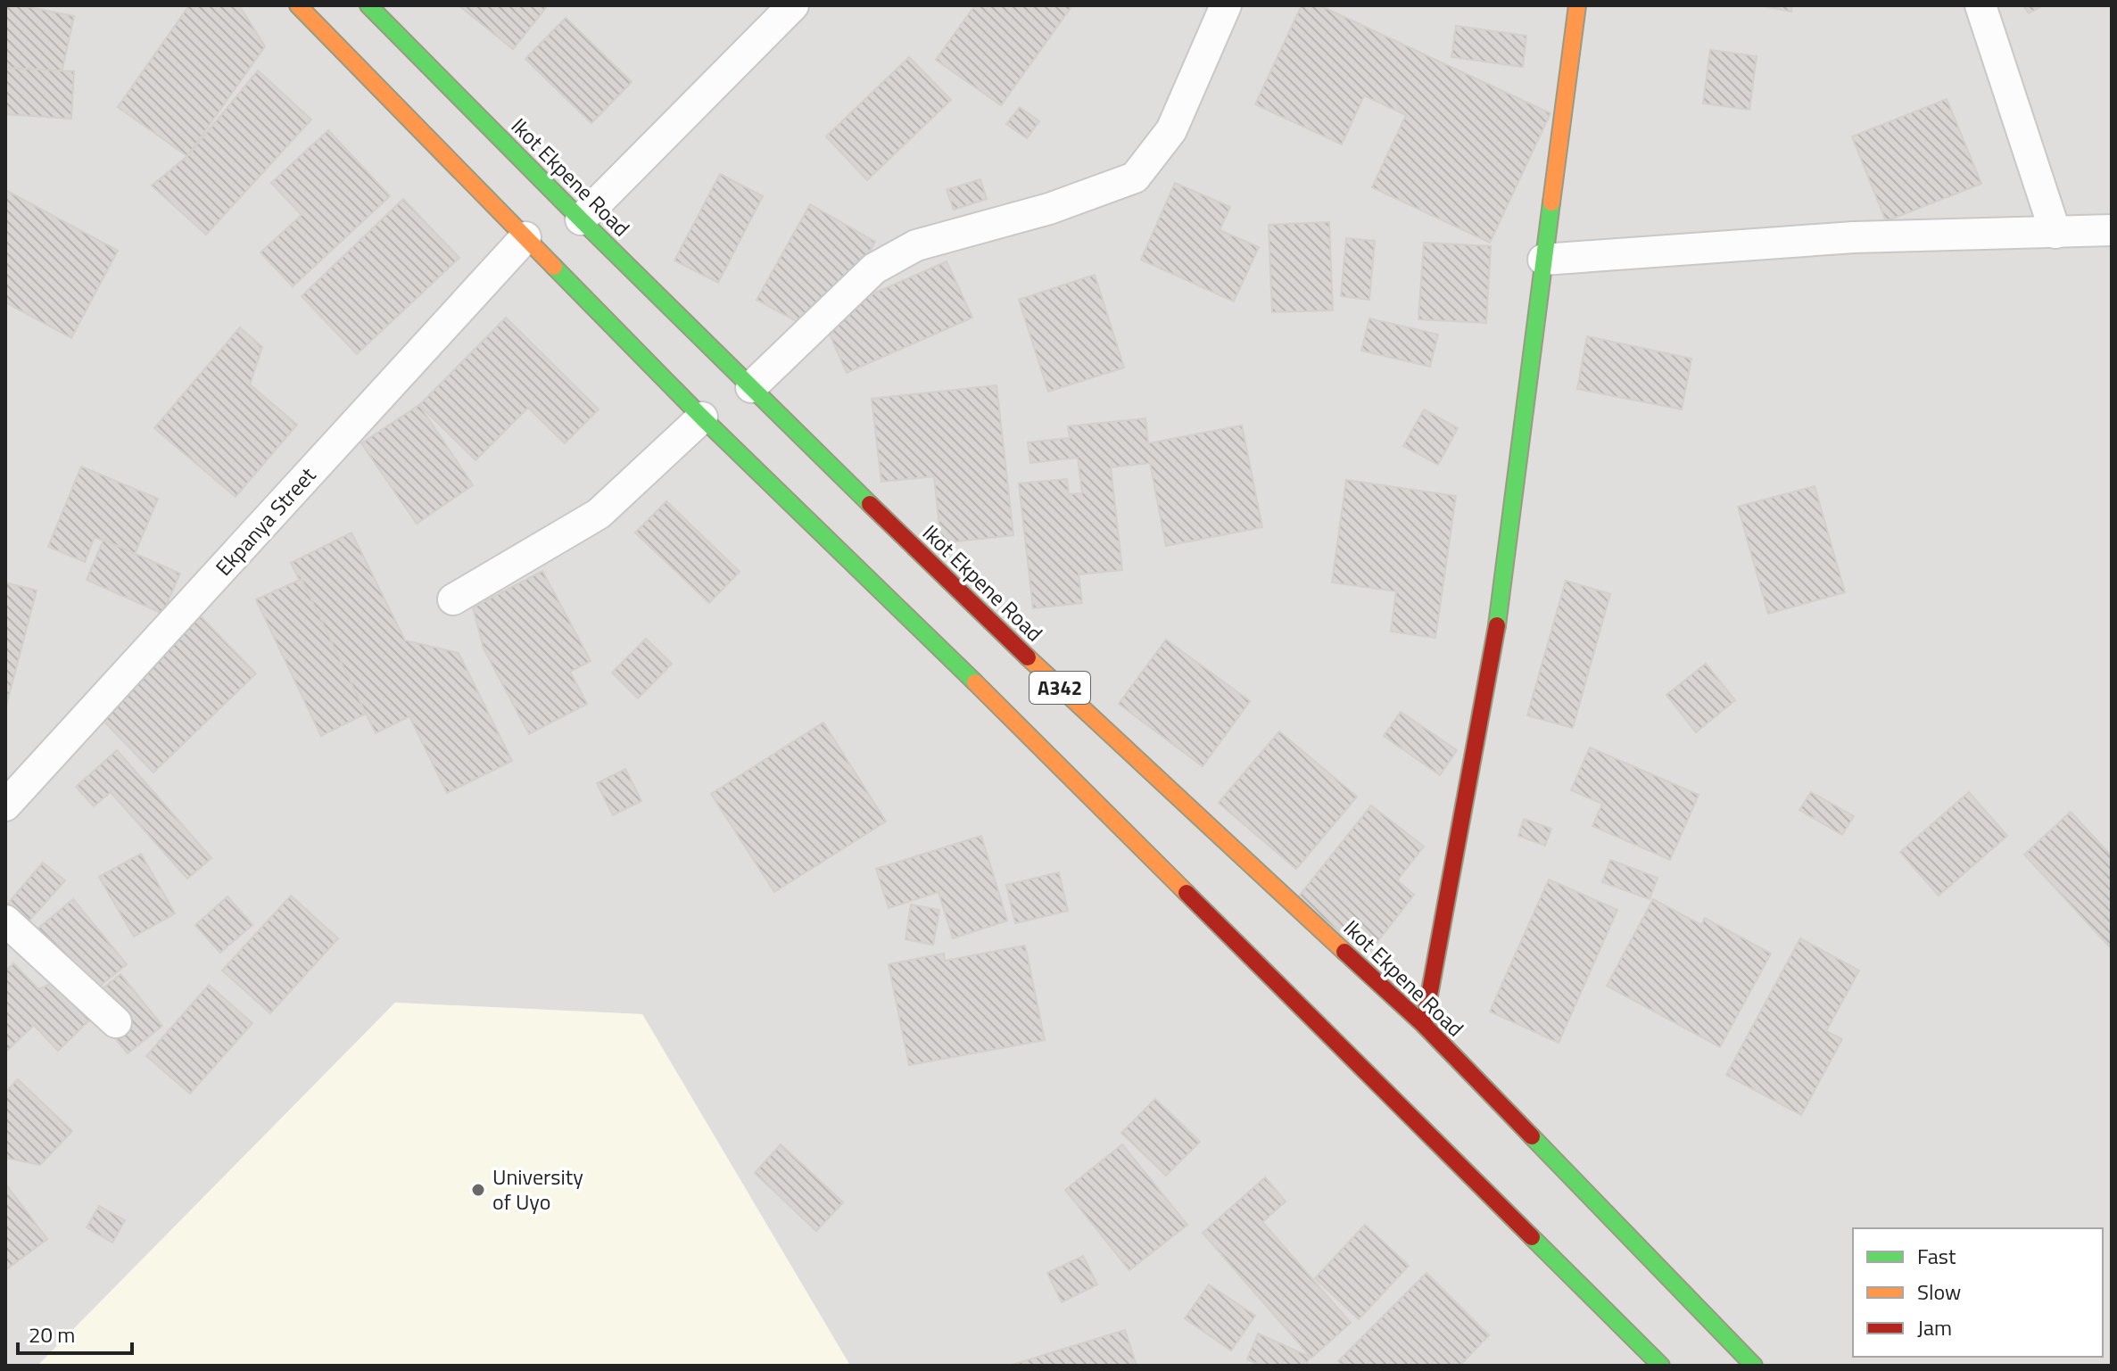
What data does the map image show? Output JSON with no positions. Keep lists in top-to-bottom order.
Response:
{
  "streets": {
    "main road": ["Ikot Ekpene Road", "A342"],
    "street": ["Ekpanya Street"]
  },
  "crossings": [
    ["Ekpanya Street", "A342"]
  ],
  "places": ["University of Uyo"],
  "legend": ["Fast", "Slow", "Jam"],
  "scale_bar": "20 m"
}
